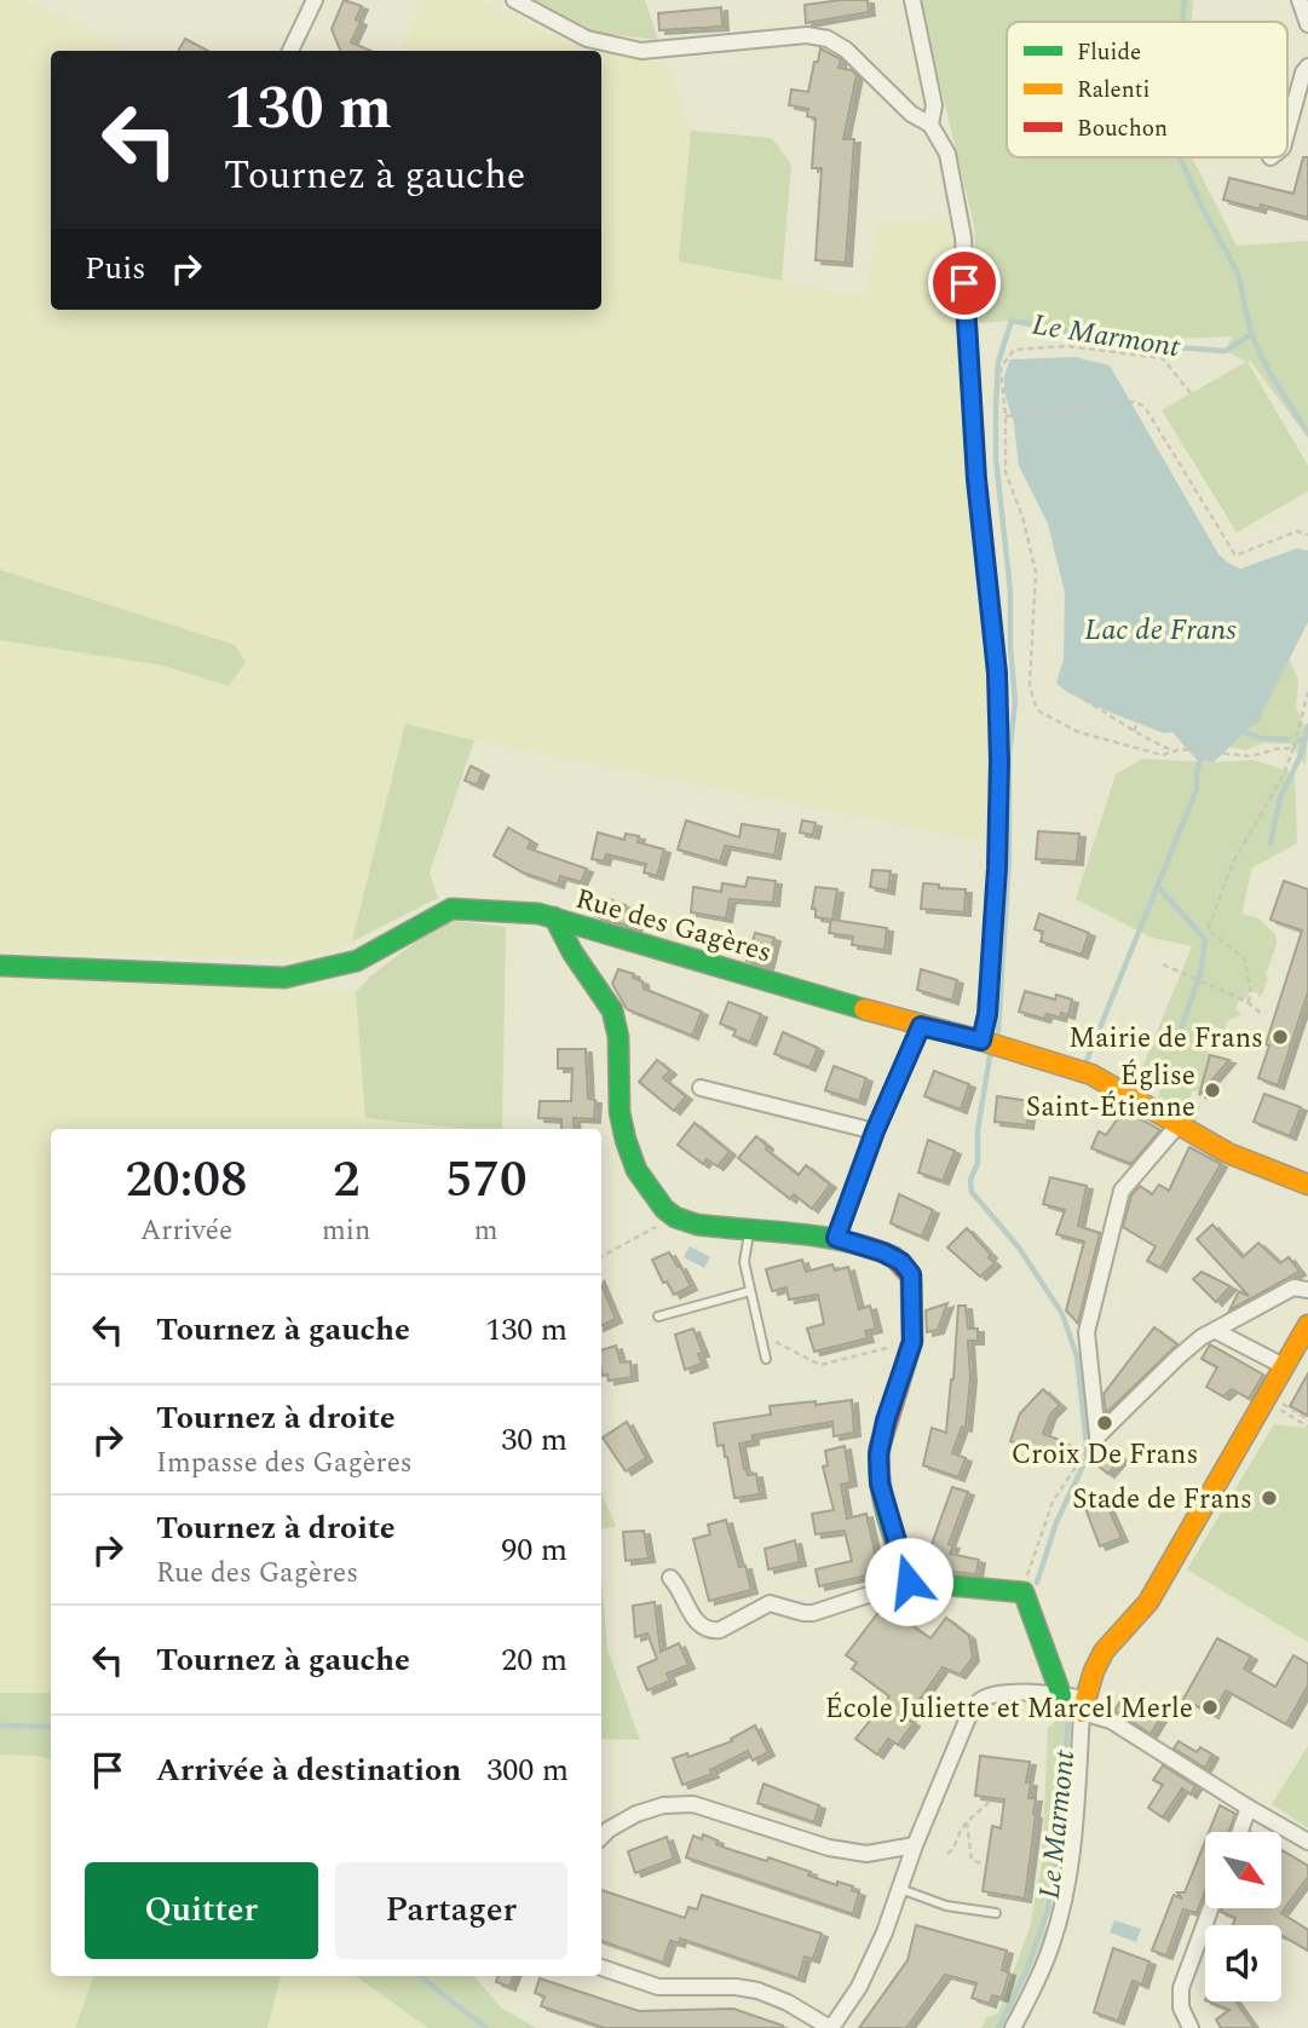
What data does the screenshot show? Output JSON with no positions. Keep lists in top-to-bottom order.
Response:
{
  "streets": {
    "street": ["Rue des Gagères"]
  },
  "water": ["Le Marmont", "Lac de Frans"],
  "places": [
    "Mairie de Frans",
    "Église Saint-Étienne",
    "Croix De Frans",
    "Stade de Frans",
    "École Juliette et Marcel Merle"
  ],
  "legend": ["Fluide", "Ralenti", "Bouchon"],
  "north": "bottom right",
  "page": {
    "turn": ["130 m", "Tournez à gauche"],
    "then": "Puis",
    "eta": [
      "20:08",
      "Arrivée",
      "2",
      "min",
      "570",
      "m"
    ],
    "list": [
      {
        "name": "Tournez à gauche",
        "value": "130 m"
      },
      {
        "name": "Tournez à droite",
        "note": "Impasse des Gagères",
        "value": "30 m"
      },
      {
        "name": "Tournez à droite",
        "note": "Rue des Gagères",
        "value": "90 m"
      },
      {
        "name": "Tournez à gauche",
        "value": "20 m"
      },
      {
        "name": "Arrivée à destination",
        "value": "300 m"
      }
    ],
    "buttons": ["Quitter", "Partager"]
  }
}
